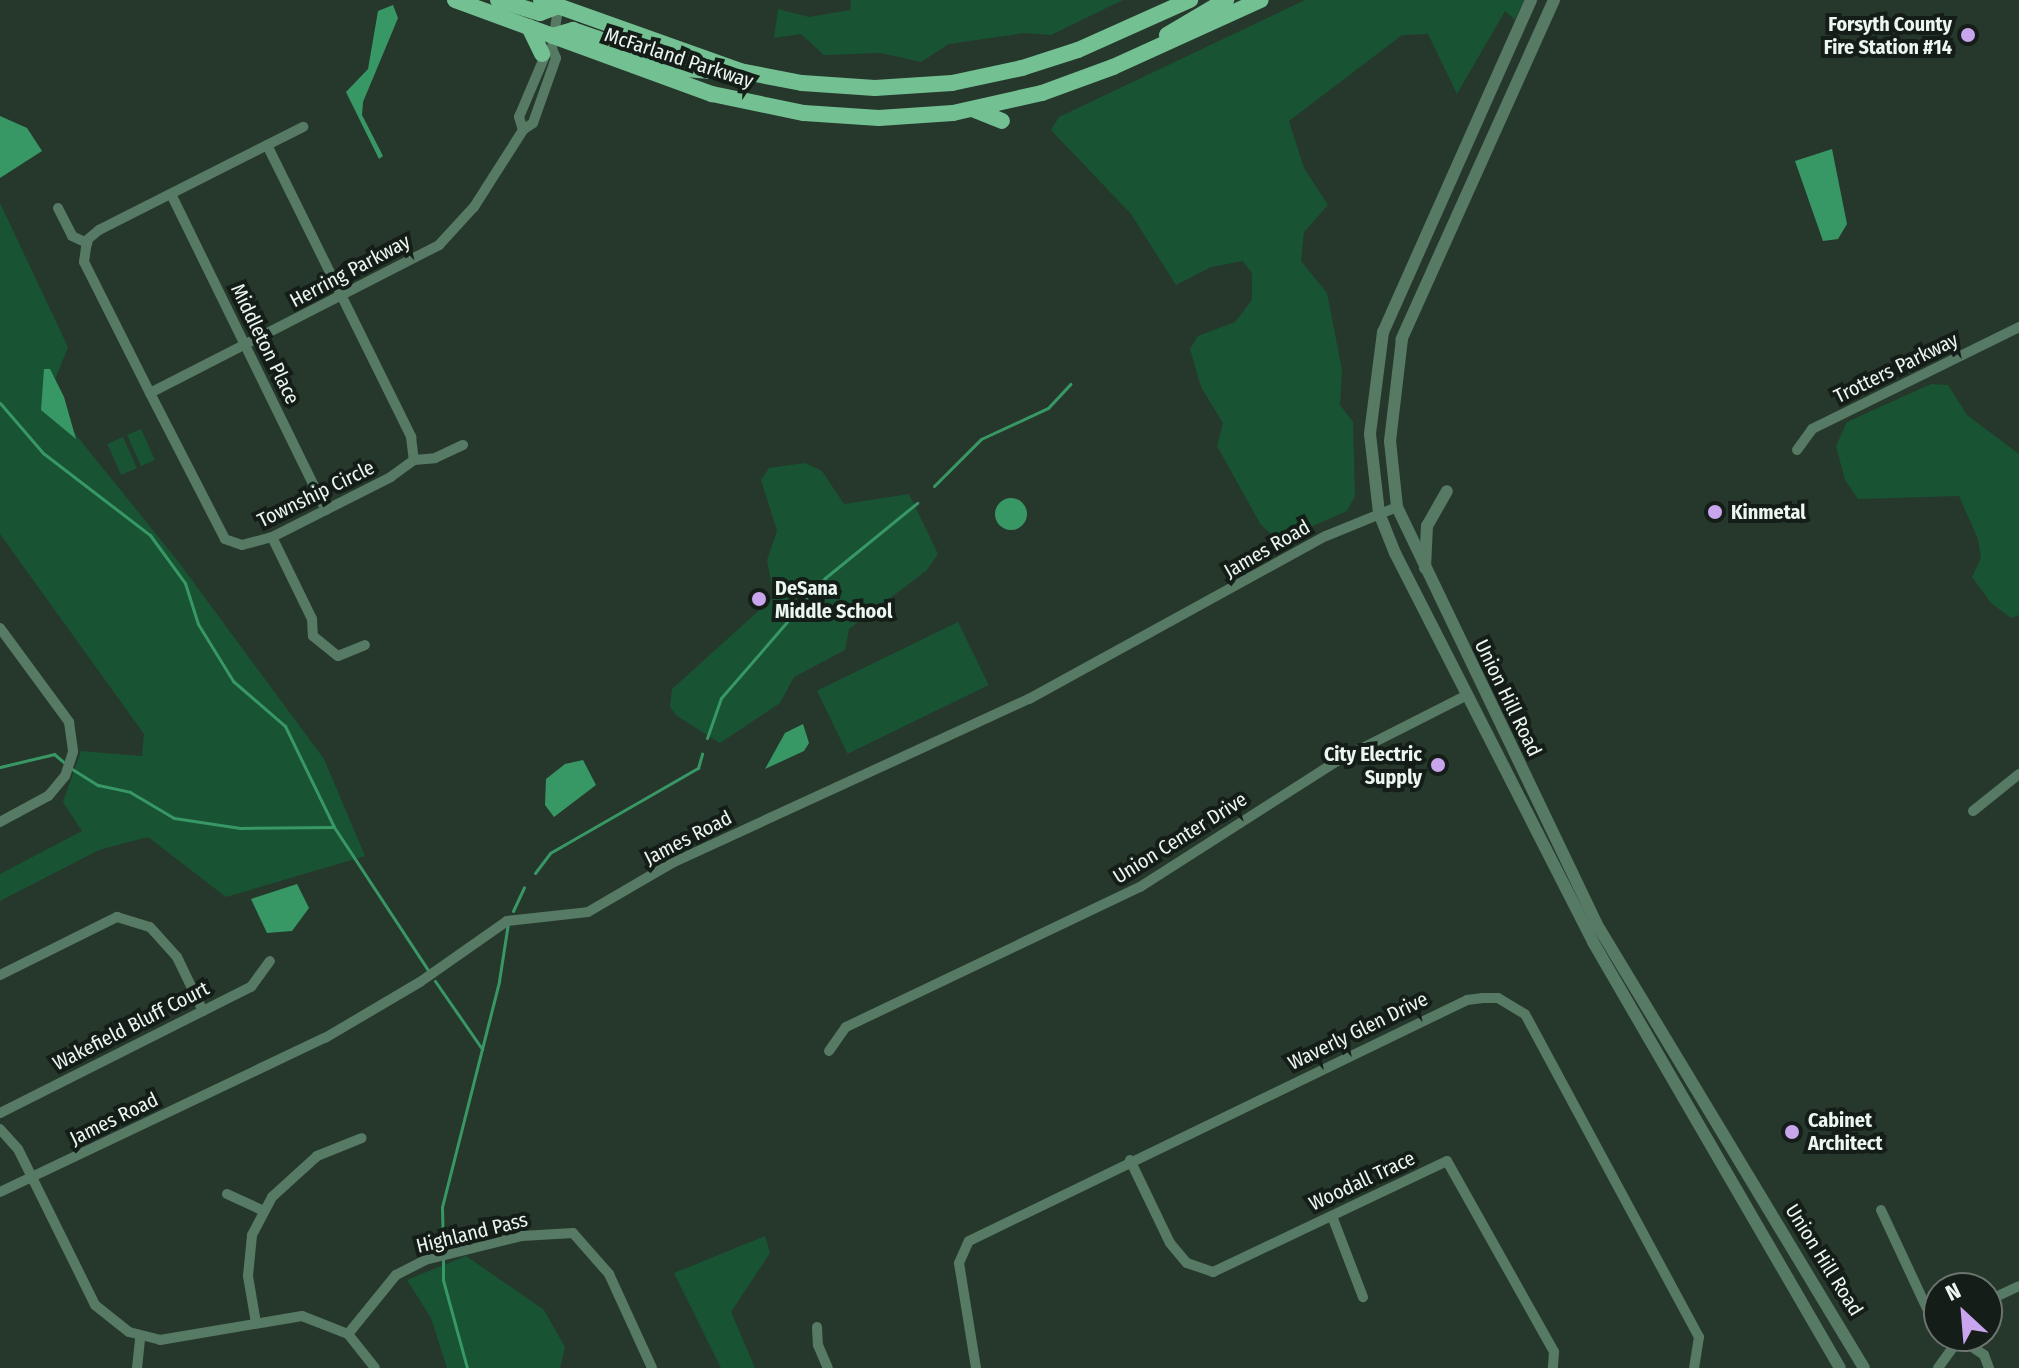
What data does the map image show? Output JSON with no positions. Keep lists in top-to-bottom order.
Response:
{
  "streets": {
    "main road": ["McFarland Parkway"],
    "street": [
      "Herring Parkway",
      "Middleton Place",
      "Trotters Parkway",
      "Township Circle",
      "James Road",
      "Union Hill Road",
      "Union Center Drive",
      "Wakefield Bluff Court",
      "Waverly Glen Drive",
      "Woodall Trace",
      "Highland Pass"
    ]
  },
  "crossings": [
    ["McFarland Parkway", "Herring Parkway"],
    ["Herring Parkway", "Middleton Place"],
    ["Herring Parkway", "Township Circle"],
    ["Middleton Place", "Township Circle"],
    ["James Road", "Union Hill Road"],
    ["Union Hill Road", "Union Center Drive"],
    ["Waverly Glen Drive", "Woodall Trace"]
  ],
  "places": [
    "Forsyth County Fire Station #14",
    "Kinmetal",
    "DeSana Middle School",
    "City Electric Supply",
    "Cabinet Architect"
  ],
  "north": "top left"
}
